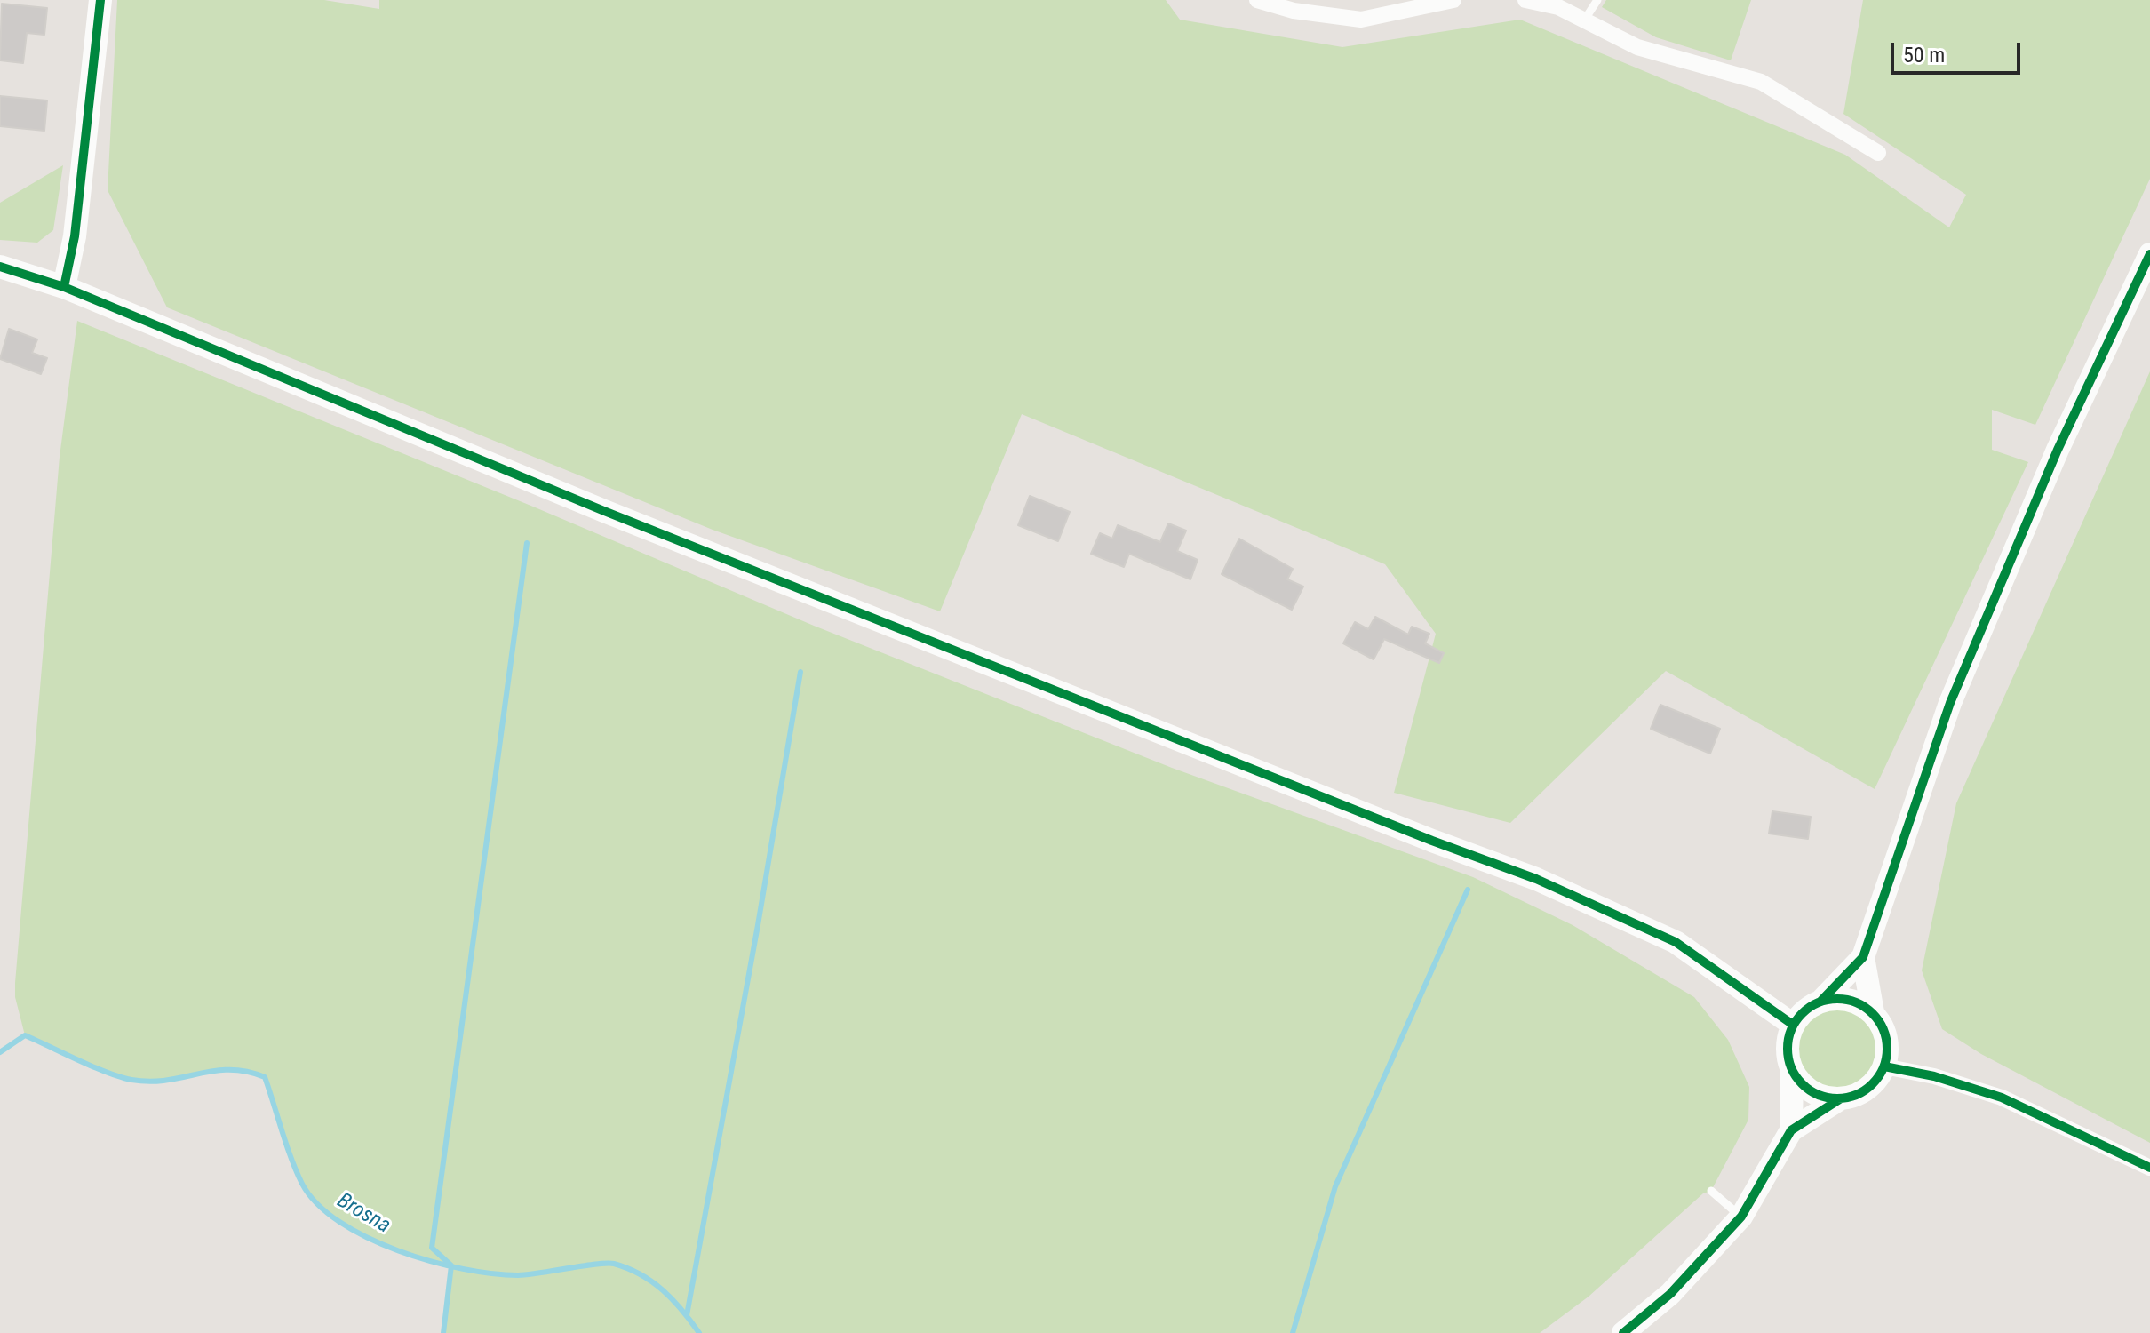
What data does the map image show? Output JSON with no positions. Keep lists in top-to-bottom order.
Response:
{
  "water": ["Brosna"],
  "scale_bar": "50 m"
}
